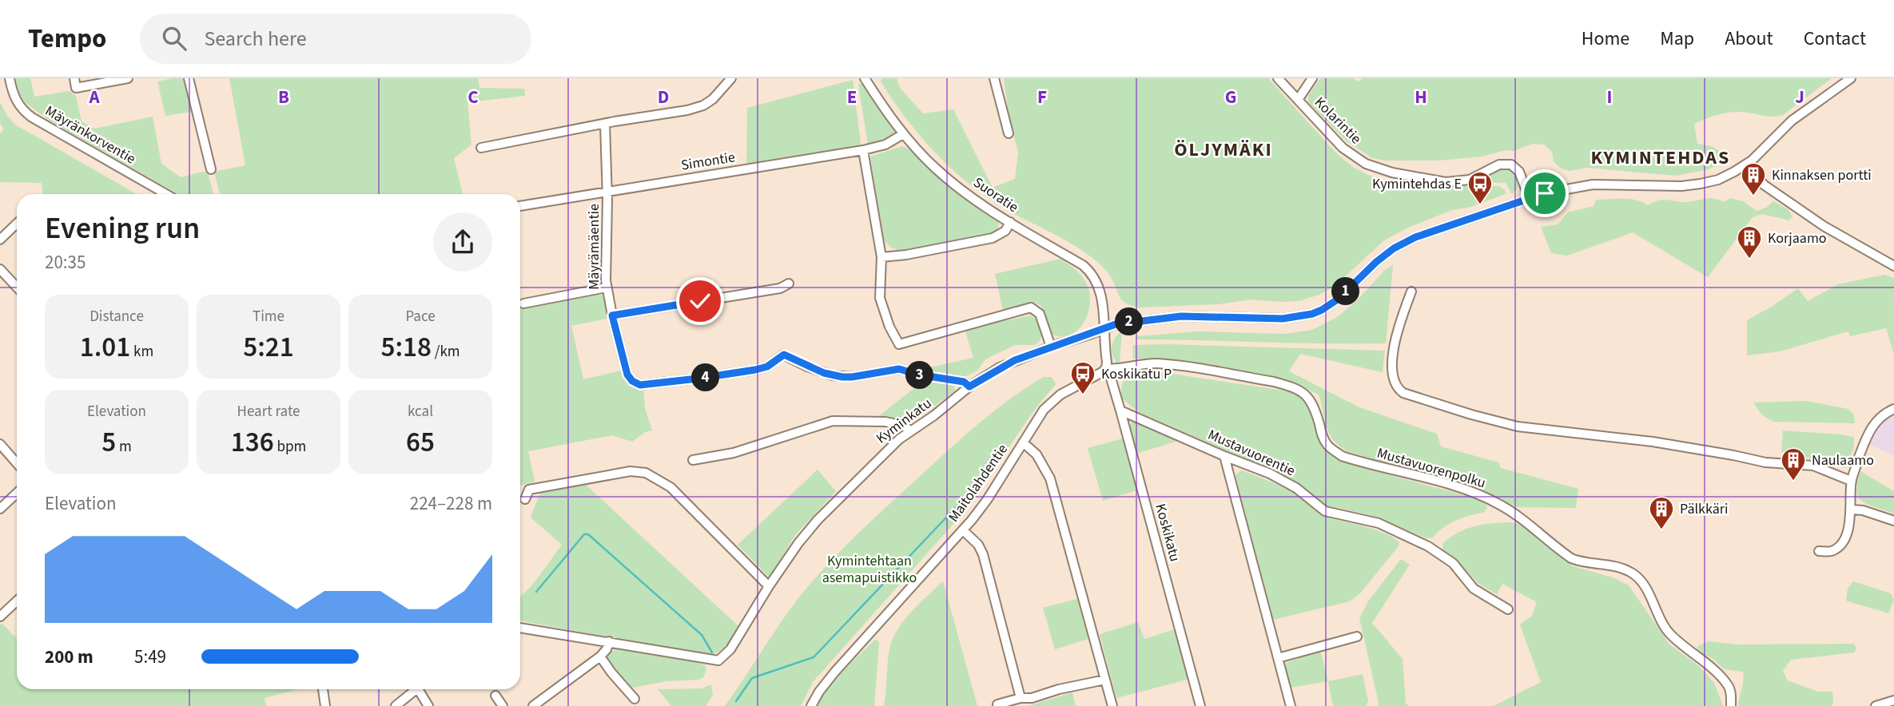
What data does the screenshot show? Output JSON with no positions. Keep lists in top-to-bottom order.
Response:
{
  "streets": {
    "street": [
      "Kolarintie",
      "Mäyränkorventie",
      "Simontie",
      "Suoratie",
      "Mäyrämäentie",
      "Kyminkatu",
      "Mustavuorentie",
      "Mustavuorenpolku",
      "Maitolahdentie",
      "Koskikatu"
    ]
  },
  "crossings": [
    ["Kolarintie", "Kyminkatu"],
    ["Simontie", "Suoratie"],
    ["Simontie", "Mäyrämäentie"],
    ["Suoratie", "Kyminkatu"],
    ["Mäyrämäentie", "Kyminkatu"],
    ["Mustavuorentie", "Koskikatu"],
    ["Mustavuorenpolku", "Maitolahdentie"],
    ["Mustavuorenpolku", "Koskikatu"],
    ["Maitolahdentie", "Koskikatu"]
  ],
  "districts": ["ÖLJYMÄKI", "KYMINTEHDAS"],
  "parks": ["Kymintehtaan asemapuistikko"],
  "places": {
    "building": [
      "Kinnaksen portti",
      "Korjaamo",
      "Naulaamo",
      "Pälkkäri"
    ],
    "bus stop": ["Kymintehdas E", "Koskikatu P"]
  },
  "page": {
    "header": "Tempo",
    "search": "Search here",
    "nav": [
      "Home",
      "Map",
      "About",
      "Contact"
    ],
    "heading": ["Evening run", "20:35"],
    "pins": [
      "1",
      "2",
      "3",
      "4"
    ],
    "stats": [
      ["Distance", "1.01 km"],
      ["Time", "5:21"],
      ["Pace", "5:18 /km"],
      ["Elevation", "5 m"],
      ["Heart rate", "136 bpm"],
      ["kcal", "65"]
    ],
    "chart": ["Elevation", "224–228 m"],
    "list": [
      {
        "name": "200 m",
        "note": "5:49"
      }
    ]
  },
  "grid": {
    "columns": [
      "A",
      "B",
      "C",
      "D",
      "E",
      "F",
      "G",
      "H",
      "I",
      "J"
    ]
  }
}
